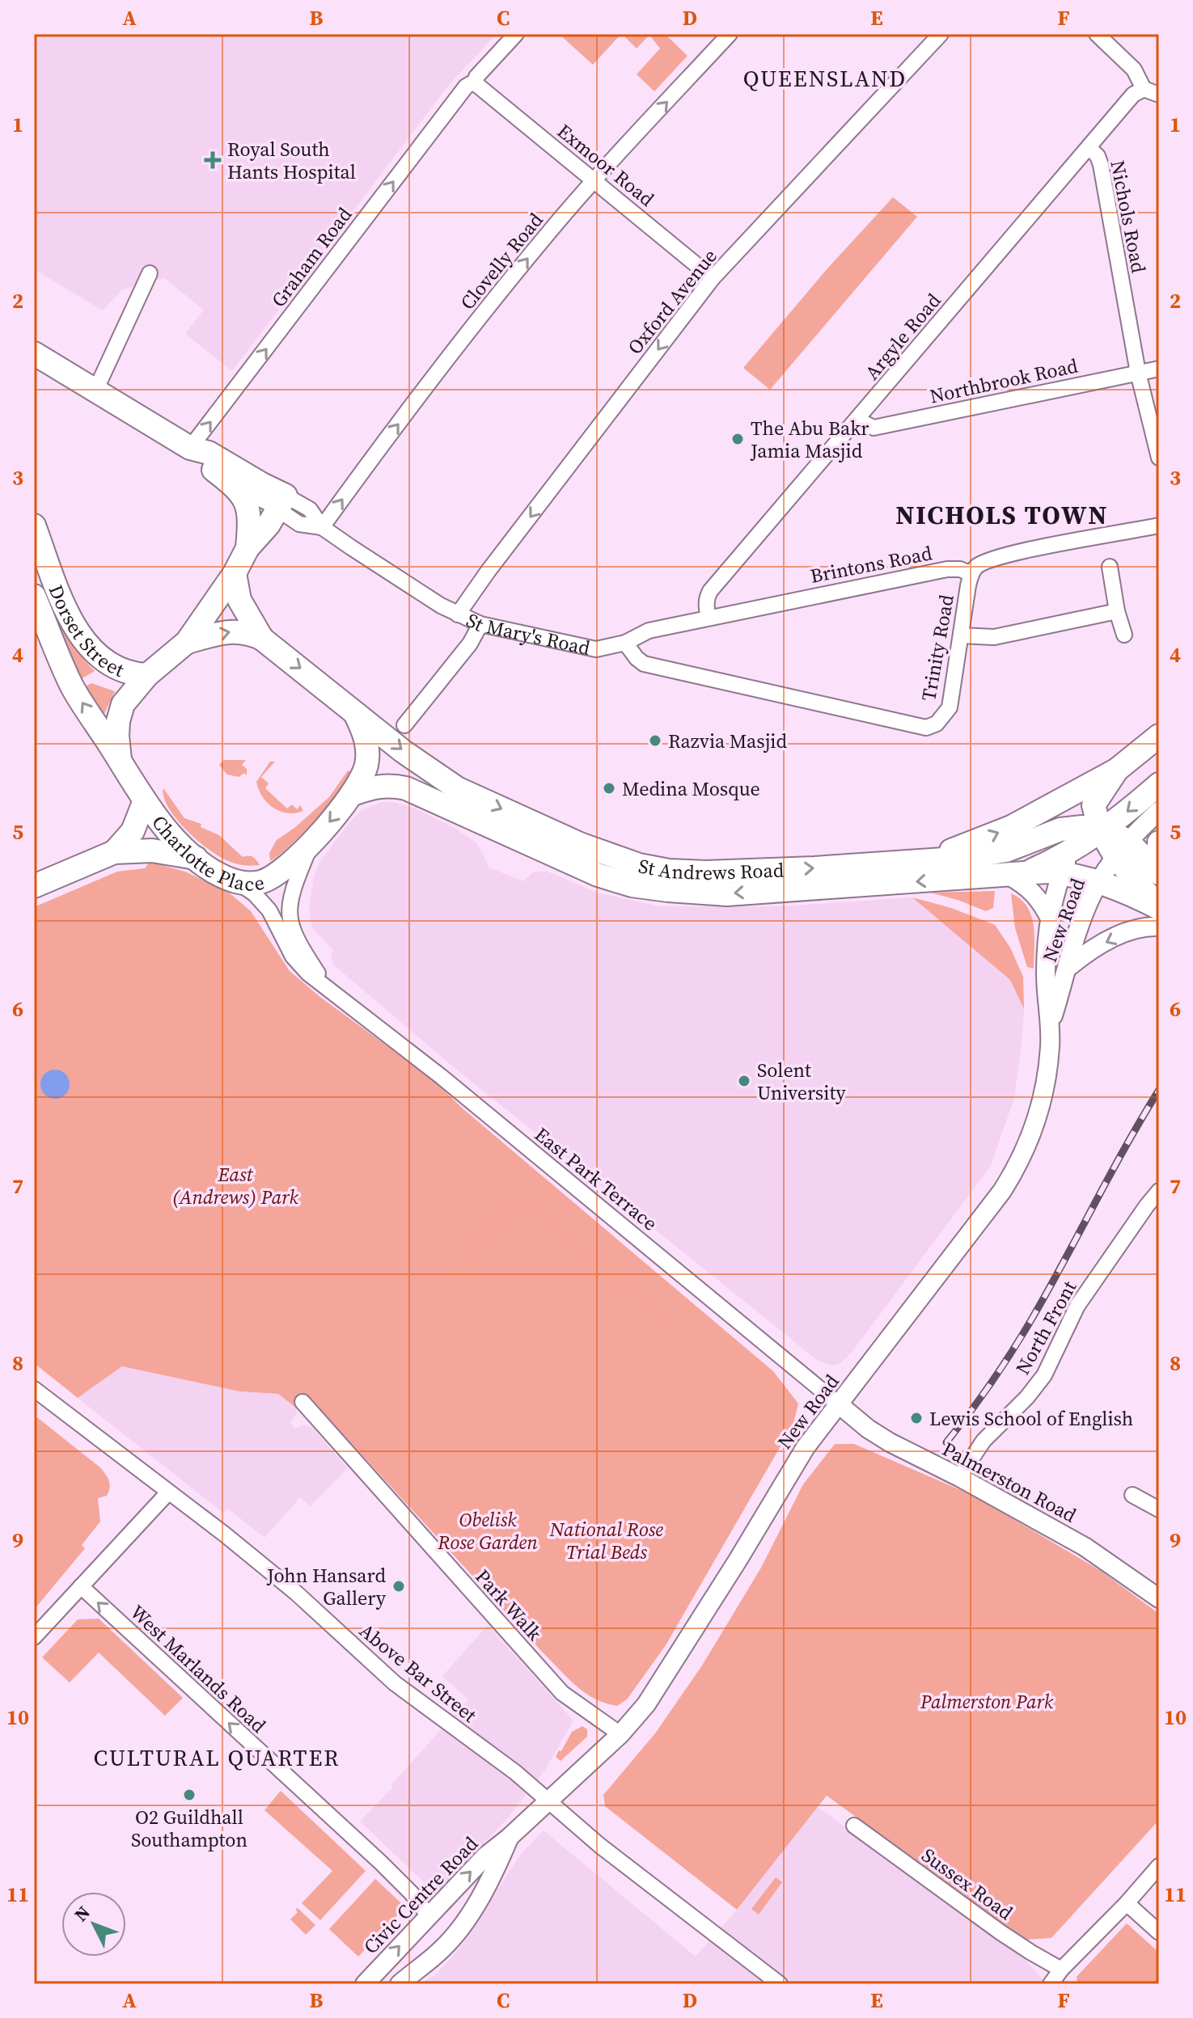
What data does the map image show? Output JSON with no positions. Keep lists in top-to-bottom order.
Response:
{
  "streets": {
    "main road": [
      "Dorset Street",
      "St Mary's Road",
      "Charlotte Place",
      "St Andrews Road"
    ],
    "street": [
      "Exmoor Road",
      "Nichols Road",
      "Graham Road",
      "Clovelly Road",
      "Oxford Avenue",
      "Argyle Road",
      "Northbrook Road",
      "Brintons Road",
      "Trinity Road",
      "New Road",
      "East Park Terrace",
      "North Front",
      "Palmerston Road",
      "Park Walk",
      "West Marlands Road",
      "Above Bar Street",
      "Sussex Road",
      "Civic Centre Road"
    ]
  },
  "crossings": [
    ["Exmoor Road", "Graham Road"],
    ["Exmoor Road", "Clovelly Road"],
    ["Exmoor Road", "Oxford Avenue"],
    ["Nichols Road", "Argyle Road"],
    ["Nichols Road", "Northbrook Road"],
    ["Graham Road", "St Mary's Road"],
    ["Clovelly Road", "St Mary's Road"],
    ["Oxford Avenue", "St Mary's Road"],
    ["Argyle Road", "Northbrook Road"],
    ["Argyle Road", "Brintons Road"],
    ["Brintons Road", "St Mary's Road"],
    ["Brintons Road", "Trinity Road"],
    ["Dorset Street", "Charlotte Place"],
    ["St Mary's Road", "Trinity Road"],
    ["St Mary's Road", "Charlotte Place"],
    ["Charlotte Place", "St Andrews Road"],
    ["Charlotte Place", "East Park Terrace"],
    ["St Andrews Road", "New Road"],
    ["New Road", "East Park Terrace"],
    ["New Road", "Palmerston Road"],
    ["New Road", "Park Walk"],
    ["New Road", "Above Bar Street"],
    ["New Road", "Civic Centre Road"],
    ["East Park Terrace", "Palmerston Road"],
    ["North Front", "Palmerston Road"],
    ["West Marlands Road", "Civic Centre Road"],
    ["Above Bar Street", "Civic Centre Road"]
  ],
  "one_way": [
    "Graham Road",
    "Clovelly Road",
    "Oxford Avenue",
    "West Marlands Road"
  ],
  "districts": ["QUEENSLAND", "NICHOLS TOWN", "CULTURAL QUARTER"],
  "parks": [
    "East (Andrews) Park",
    "Obelisk Rose Garden",
    "National Rose Trial Beds",
    "Palmerston Park"
  ],
  "places": {
    "health": ["Royal South Hants Hospital"],
    "other": [
      "The Abu Bakr Jamia Masjid",
      "Razvia Masjid",
      "Medina Mosque",
      "Solent University",
      "Lewis School of English",
      "John Hansard Gallery",
      "O2 Guildhall Southampton"
    ]
  },
  "north": "top left",
  "grid": {
    "columns": [
      "A",
      "B",
      "C",
      "D",
      "E",
      "F"
    ],
    "rows": [
      "1",
      "2",
      "3",
      "4",
      "5",
      "6",
      "7",
      "8",
      "9",
      "10",
      "11"
    ]
  }
}
